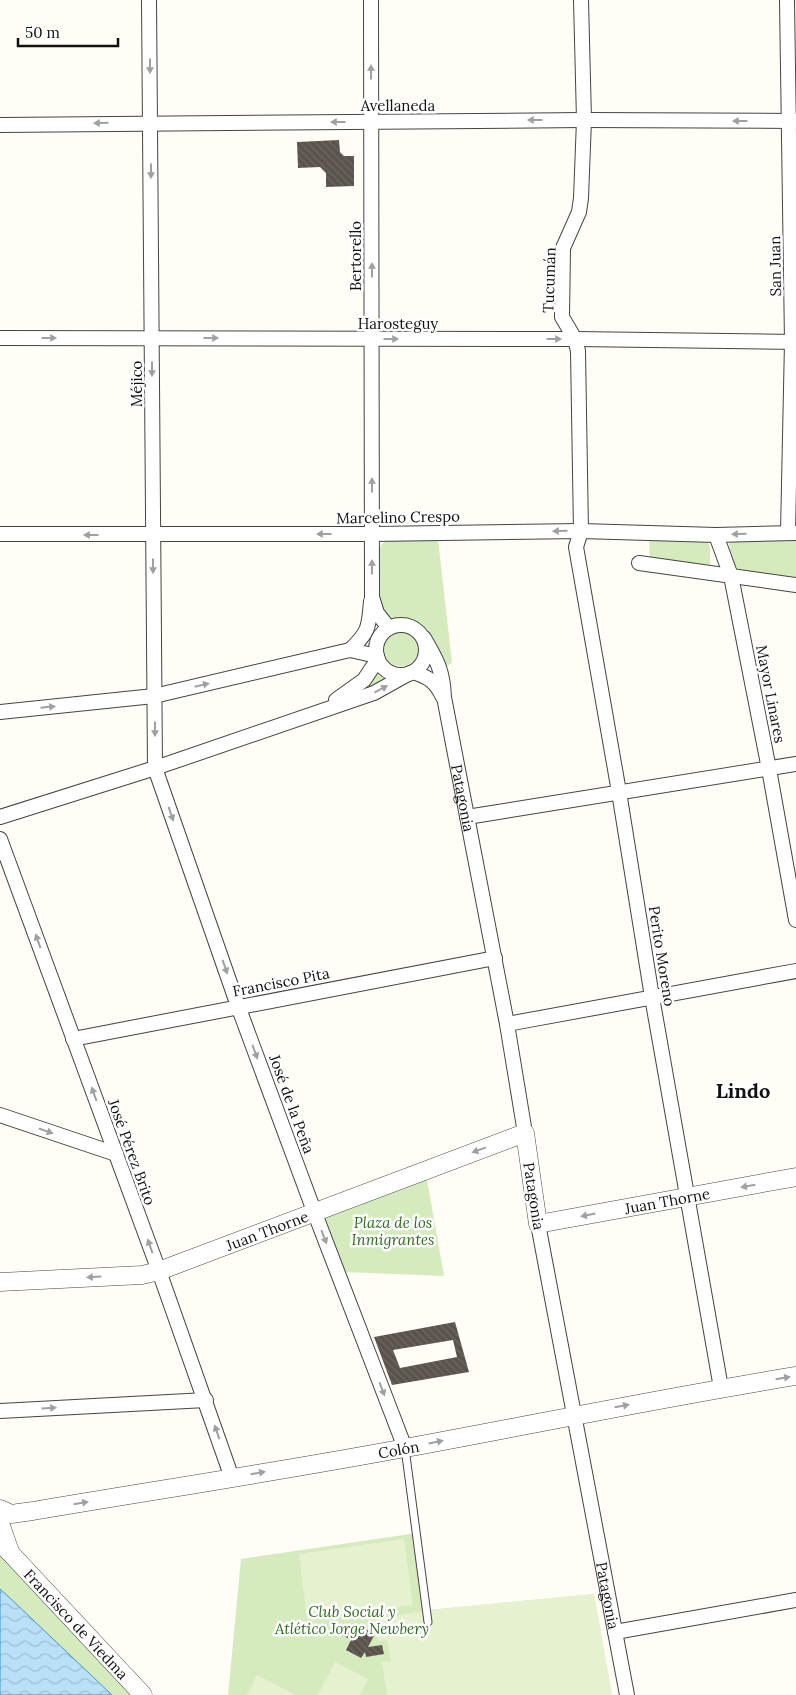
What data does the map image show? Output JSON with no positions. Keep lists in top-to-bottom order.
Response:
{
  "streets": {
    "street": [
      "Avellaneda",
      "Bertorello",
      "San Juan",
      "Tucumán",
      "Harosteguy",
      "Méjico",
      "Marcelino Crespo",
      "Mayor Linares",
      "Patagonia",
      "Perito Moreno",
      "Francisco Pita",
      "José de la Peña",
      "José Pérez Brito",
      "Juan Thorne",
      "Colón",
      "Francisco de Viedma"
    ]
  },
  "crossings": [
    ["Avellaneda", "Bertorello"],
    ["Avellaneda", "San Juan"],
    ["Avellaneda", "Tucumán"],
    ["Avellaneda", "Méjico"],
    ["Bertorello", "Harosteguy"],
    ["Bertorello", "Marcelino Crespo"],
    ["Bertorello", "Patagonia"],
    ["San Juan", "Harosteguy"],
    ["San Juan", "Marcelino Crespo"],
    ["Tucumán", "Harosteguy"],
    ["Tucumán", "Marcelino Crespo"],
    ["Tucumán", "Perito Moreno"],
    ["Harosteguy", "Méjico"],
    ["Méjico", "Marcelino Crespo"],
    ["Méjico", "José de la Peña"],
    ["Marcelino Crespo", "Mayor Linares"],
    ["Marcelino Crespo", "Perito Moreno"],
    ["Patagonia", "Francisco Pita"],
    ["Patagonia", "Juan Thorne"],
    ["Patagonia", "Colón"],
    ["Perito Moreno", "Juan Thorne"],
    ["Perito Moreno", "Colón"],
    ["Francisco Pita", "José de la Peña"],
    ["Francisco Pita", "José Pérez Brito"],
    ["José de la Peña", "Juan Thorne"],
    ["José de la Peña", "Colón"],
    ["José Pérez Brito", "Juan Thorne"],
    ["José Pérez Brito", "Colón"]
  ],
  "one_way": [
    "Avellaneda",
    "Bertorello",
    "Harosteguy",
    "Méjico",
    "Marcelino Crespo",
    "José de la Peña",
    "José Pérez Brito",
    "Juan Thorne",
    "Colón"
  ],
  "districts": ["Lindo"],
  "parks": ["Plaza de los Inmigrantes", "Club Social y Atlético Jorge Newbery"],
  "scale_bar": "50 m"
}
